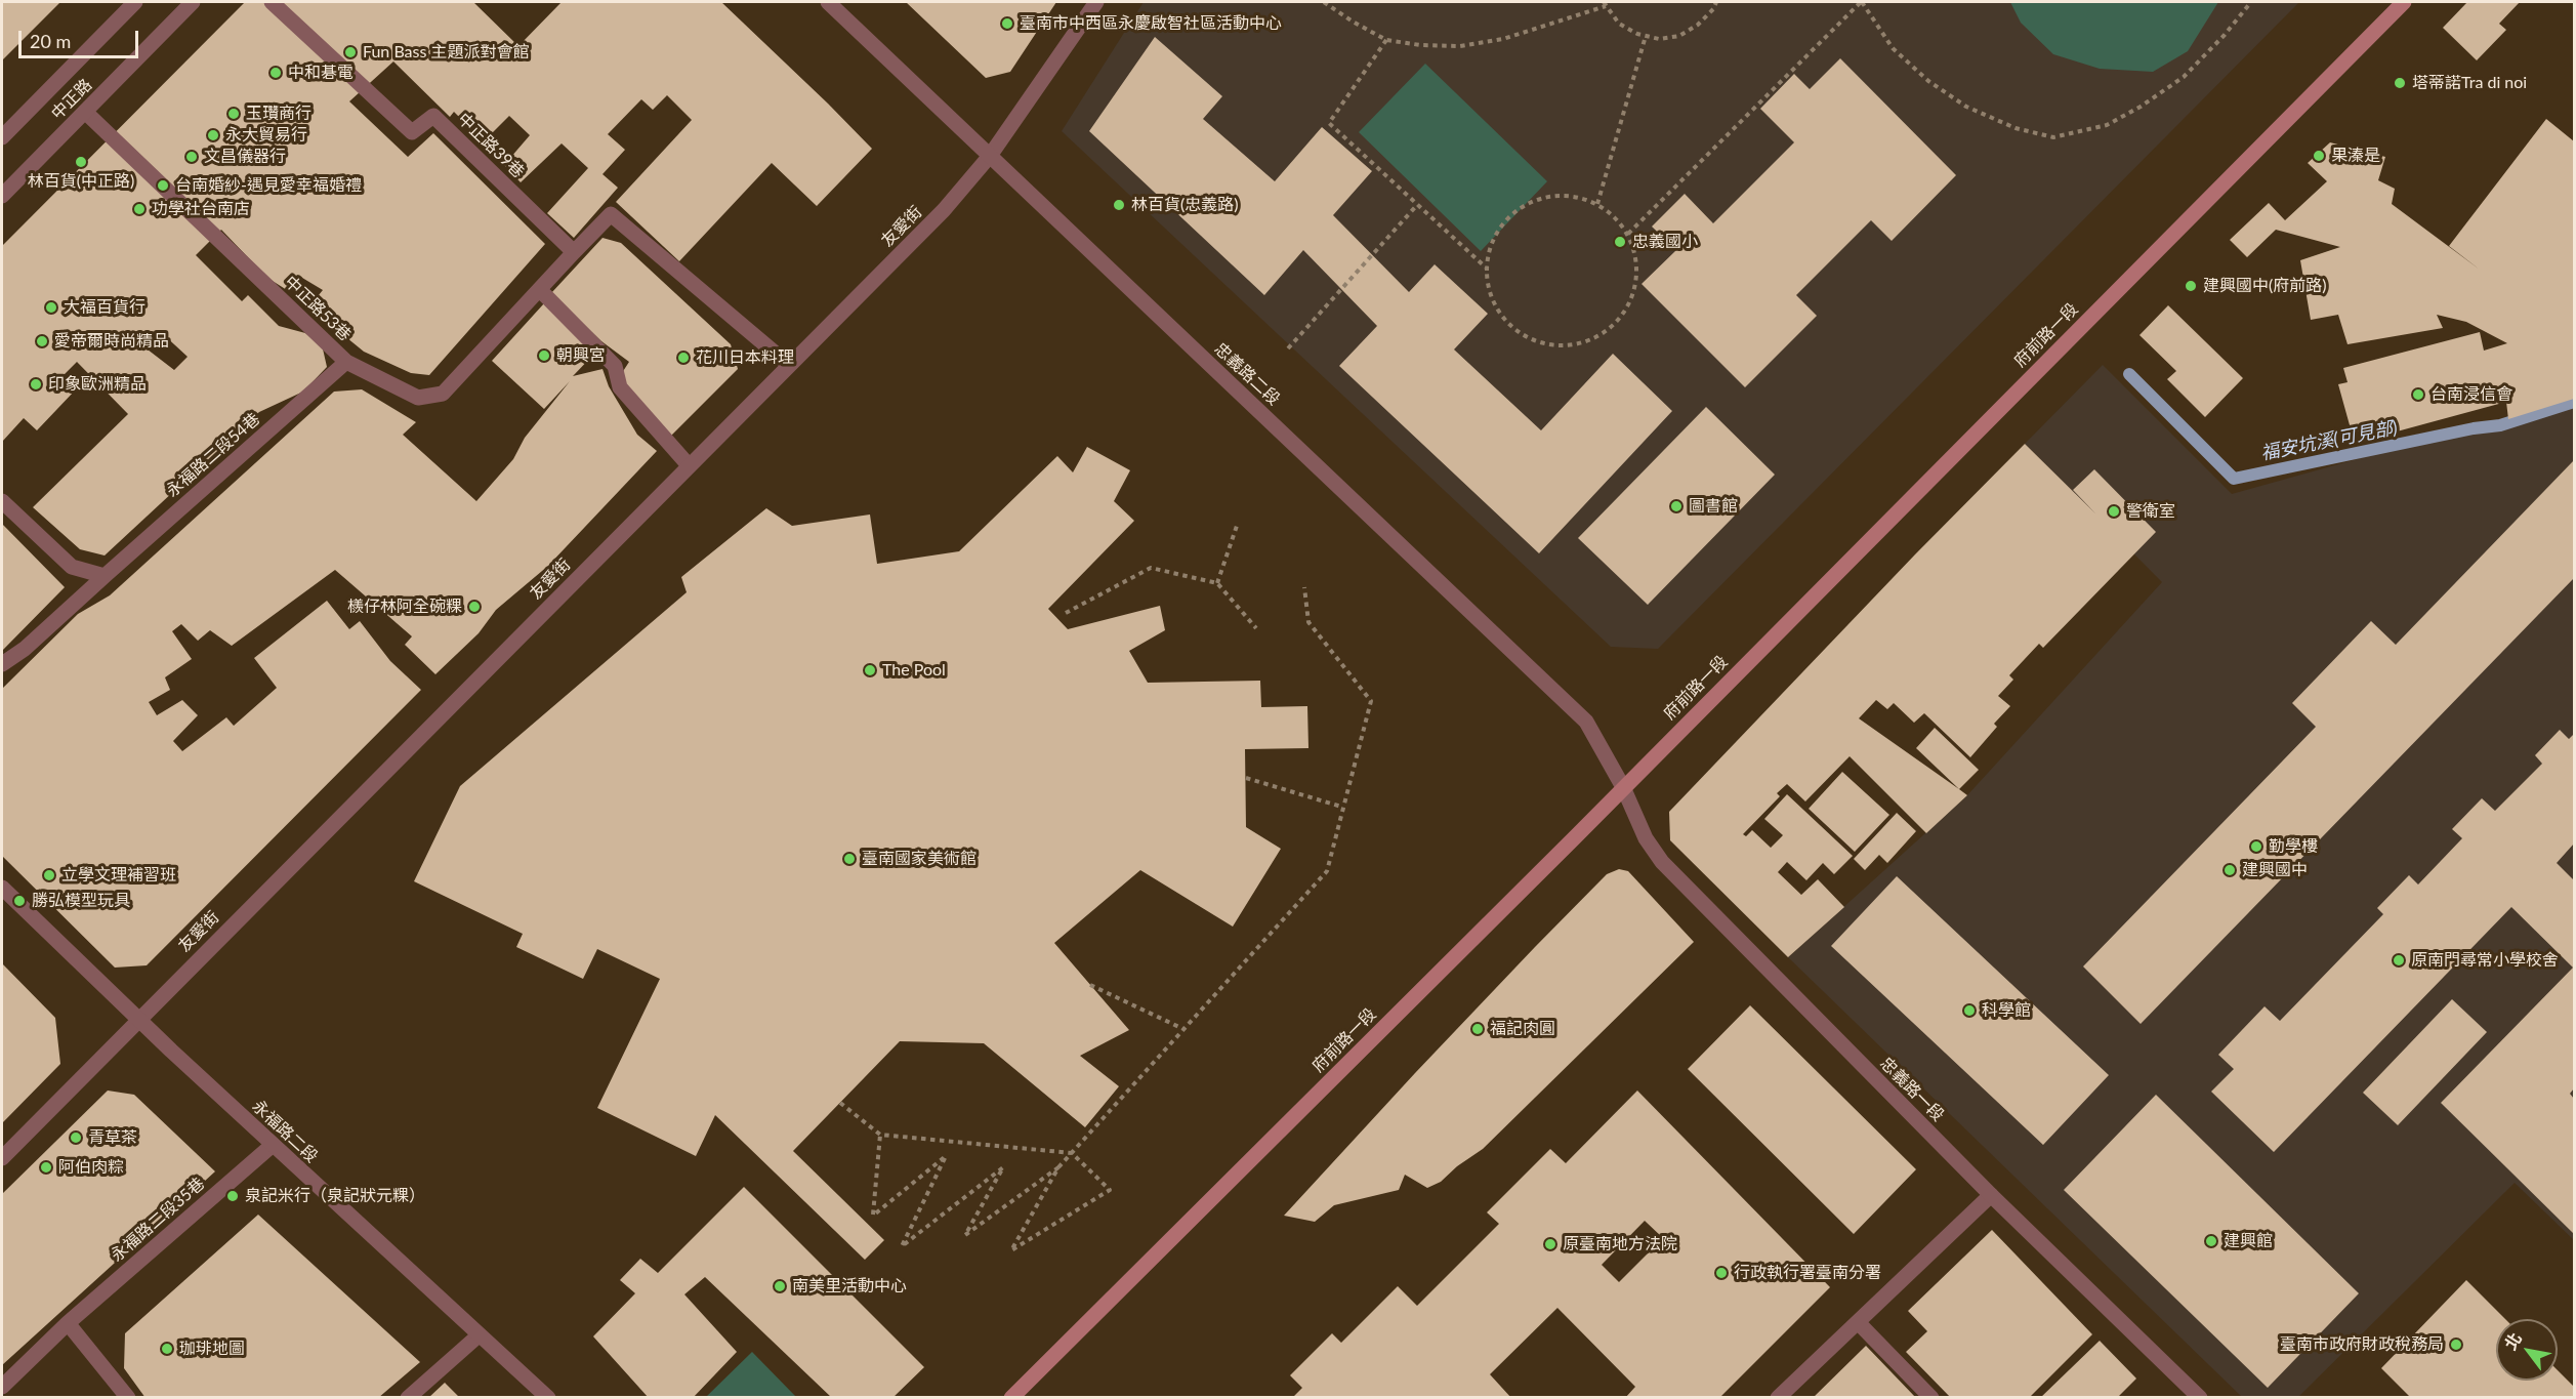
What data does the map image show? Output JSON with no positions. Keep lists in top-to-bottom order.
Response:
{
  "streets": {
    "main road": ["府前路一段"],
    "street": [
      "中正路",
      "中正路39巷",
      "友愛街",
      "中正路53巷",
      "忠義路二段",
      "永福路二段54巷",
      "忠義路一段",
      "永福路二段",
      "永福路二段35巷"
    ]
  },
  "crossings": [
    ["中正路", "中正路53巷"],
    ["友愛街", "忠義路二段"],
    ["友愛街", "永福路二段"],
    ["中正路53巷", "永福路二段54巷"],
    ["府前路一段", "忠義路二段"],
    ["府前路一段", "忠義路一段"],
    ["忠義路二段", "忠義路一段"],
    ["永福路二段", "永福路二段35巷"]
  ],
  "water": ["福安坑溪(可見部)"],
  "places": [
    "臺南市中西區永慶啟智社區活動中心",
    "Fun Bass 主題派對會館",
    "中和碁電",
    "塔蒂諾Tra di noi",
    "玉瓚商行",
    "永大貿易行",
    "果溱是",
    "文昌儀器行",
    "林百貨(中正路)",
    "台南婚紗-遇見愛幸福婚禮",
    "林百貨(忠義路)",
    "功學社台南店",
    "忠義國小",
    "建興國中(府前路)",
    "大福百貨行",
    "愛帝爾時尚精品",
    "朝興宮",
    "花川日本料理",
    "印象歐洲精品",
    "台南浸信會",
    "圖書館",
    "警衛室",
    "檨仔林阿全碗粿",
    "The Pool",
    "勤學樓",
    "臺南國家美術館",
    "建興國中",
    "立學文理補習班",
    "勝弘模型玩具",
    "原南門尋常小學校舍",
    "科學館",
    "福記肉圓",
    "青草茶",
    "阿伯肉粽",
    "泉記米行（泉記狀元粿）",
    "建興館",
    "原臺南地方法院",
    "行政執行署臺南分署",
    "南美里活動中心",
    "臺南市政府財政稅務局",
    "珈琲地圖"
  ],
  "scale_bar": "20 m",
  "north": "top left"
}
